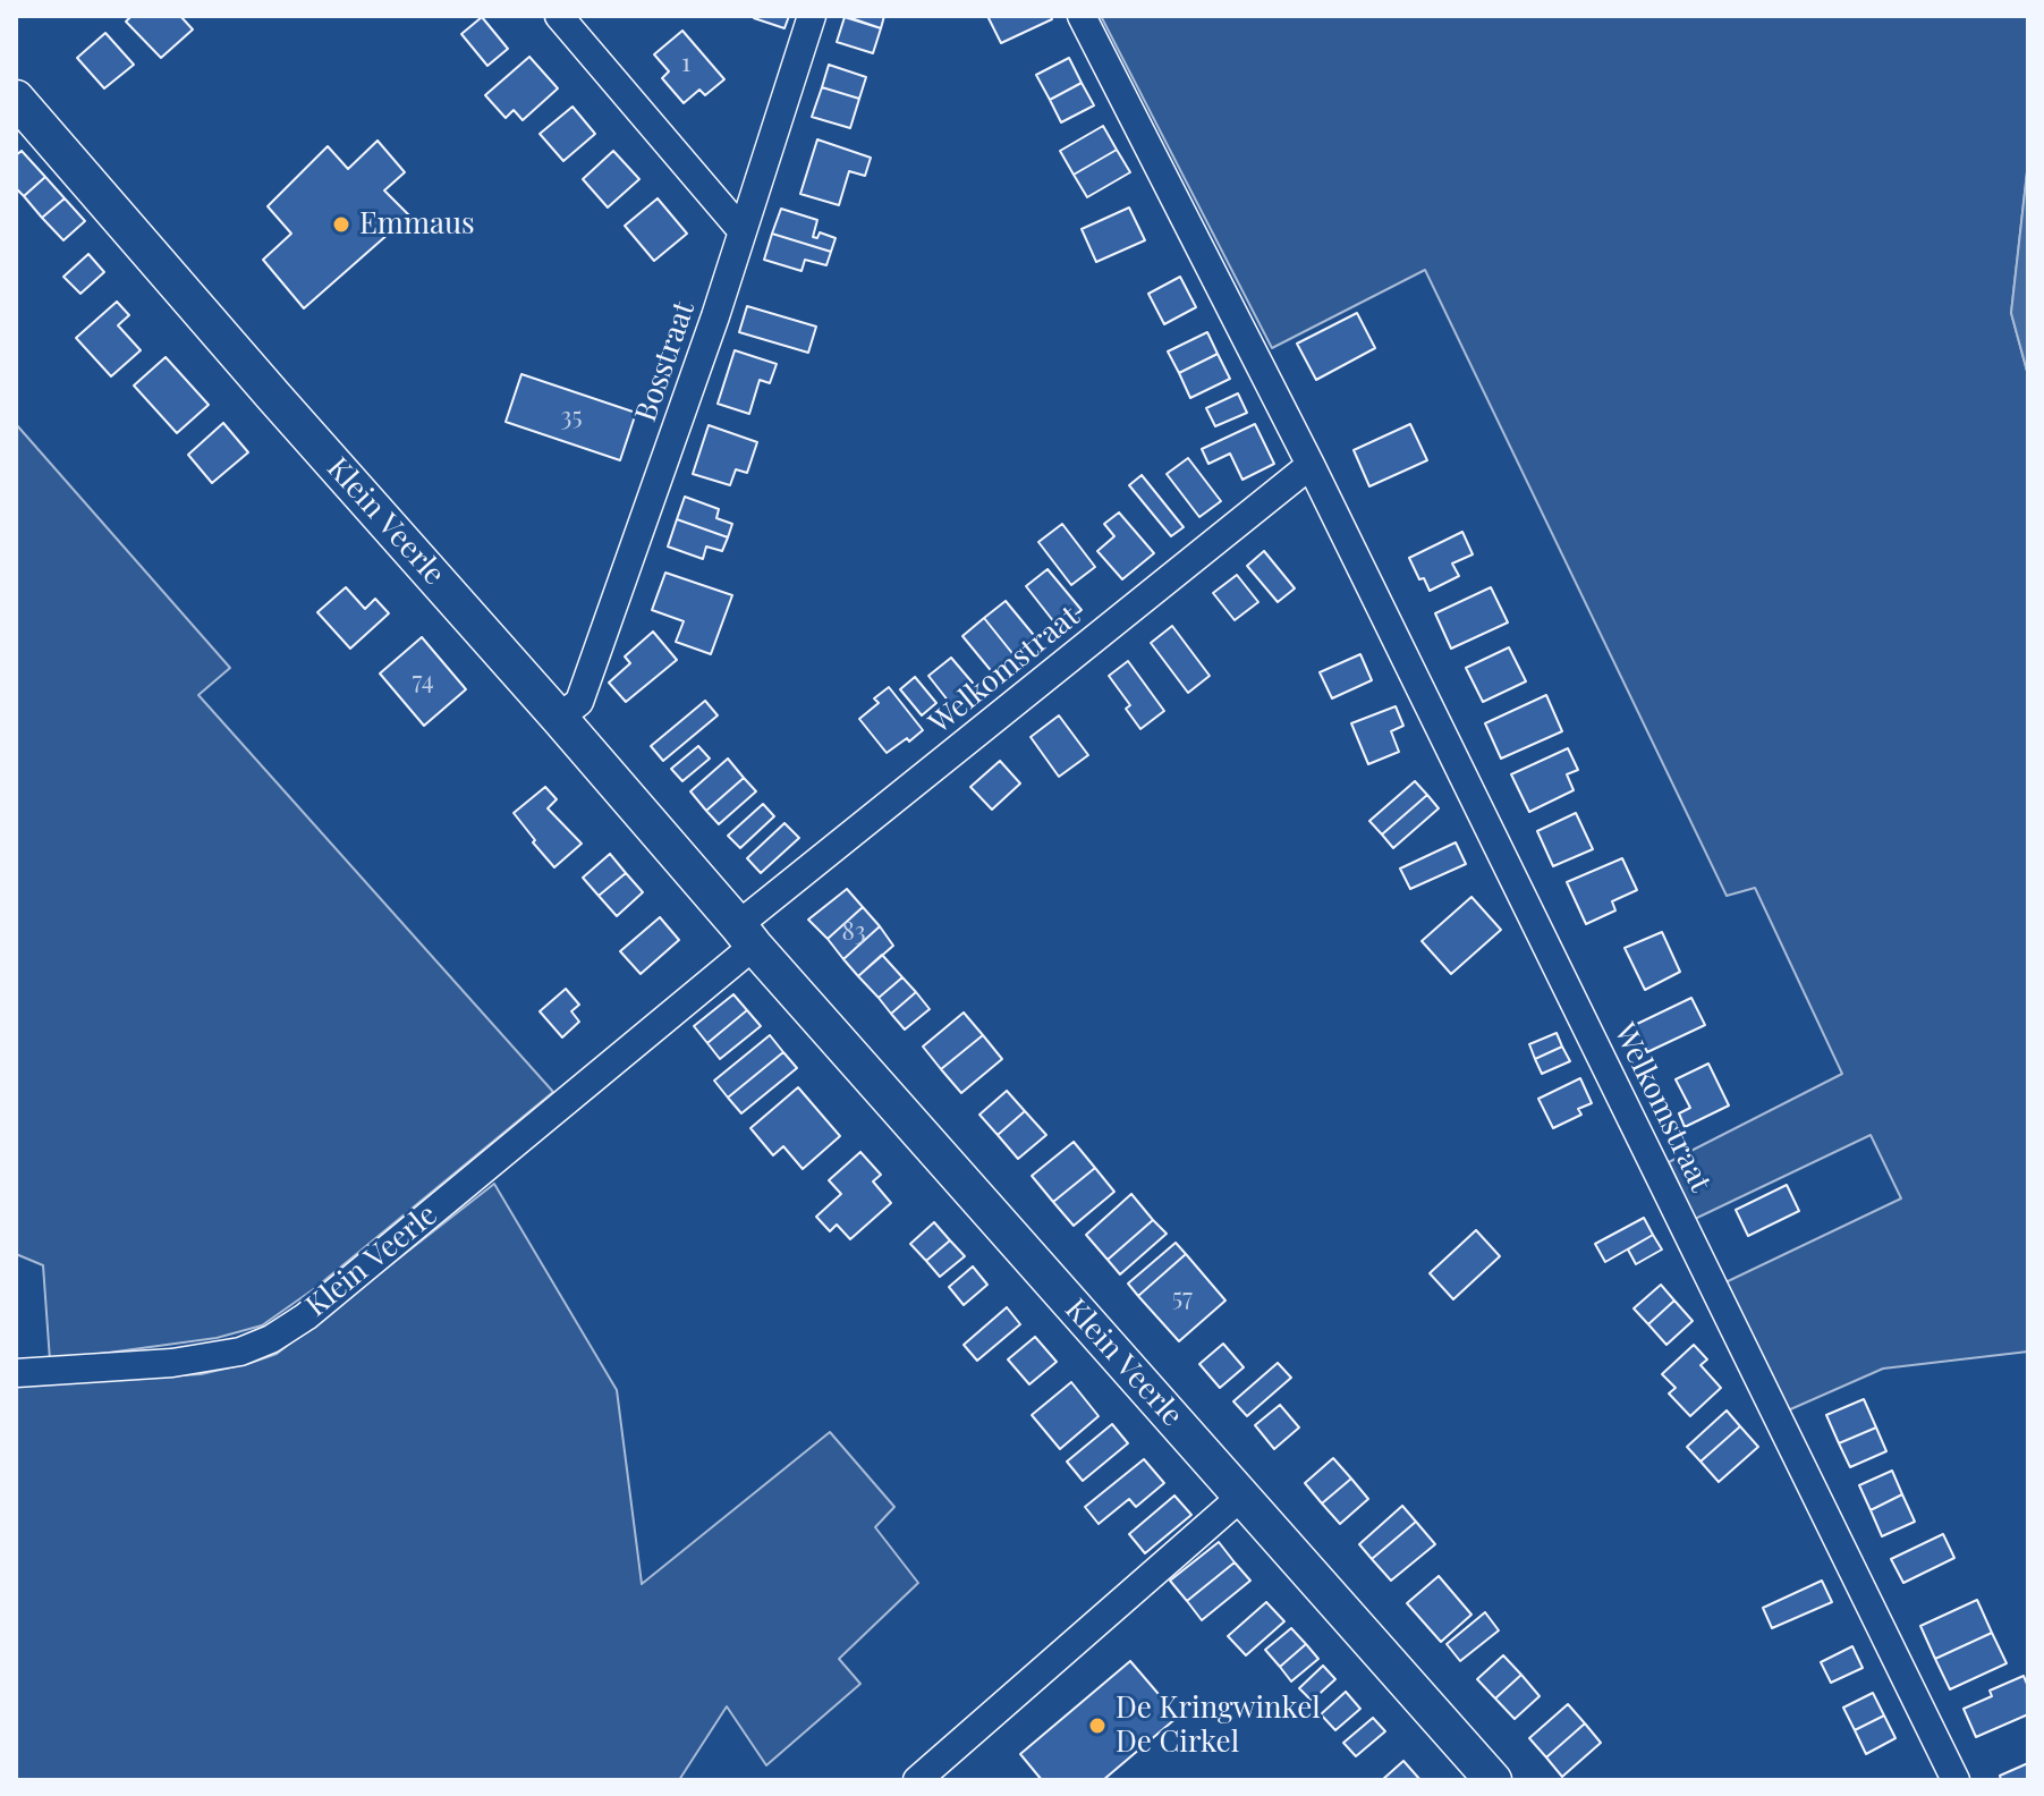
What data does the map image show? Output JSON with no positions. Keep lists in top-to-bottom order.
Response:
{
  "streets": {
    "main road": ["Klein Veerle"],
    "street": ["Bosstraat", "Welkomstraat"]
  },
  "crossings": [
    ["Bosstraat", "Klein Veerle"],
    ["Klein Veerle", "Welkomstraat"]
  ],
  "places": ["Emmaus", "De Kringwinkel De Cirkel"],
  "house_numbers": [
    "1",
    "35",
    "74",
    "83",
    "57"
  ]
}
